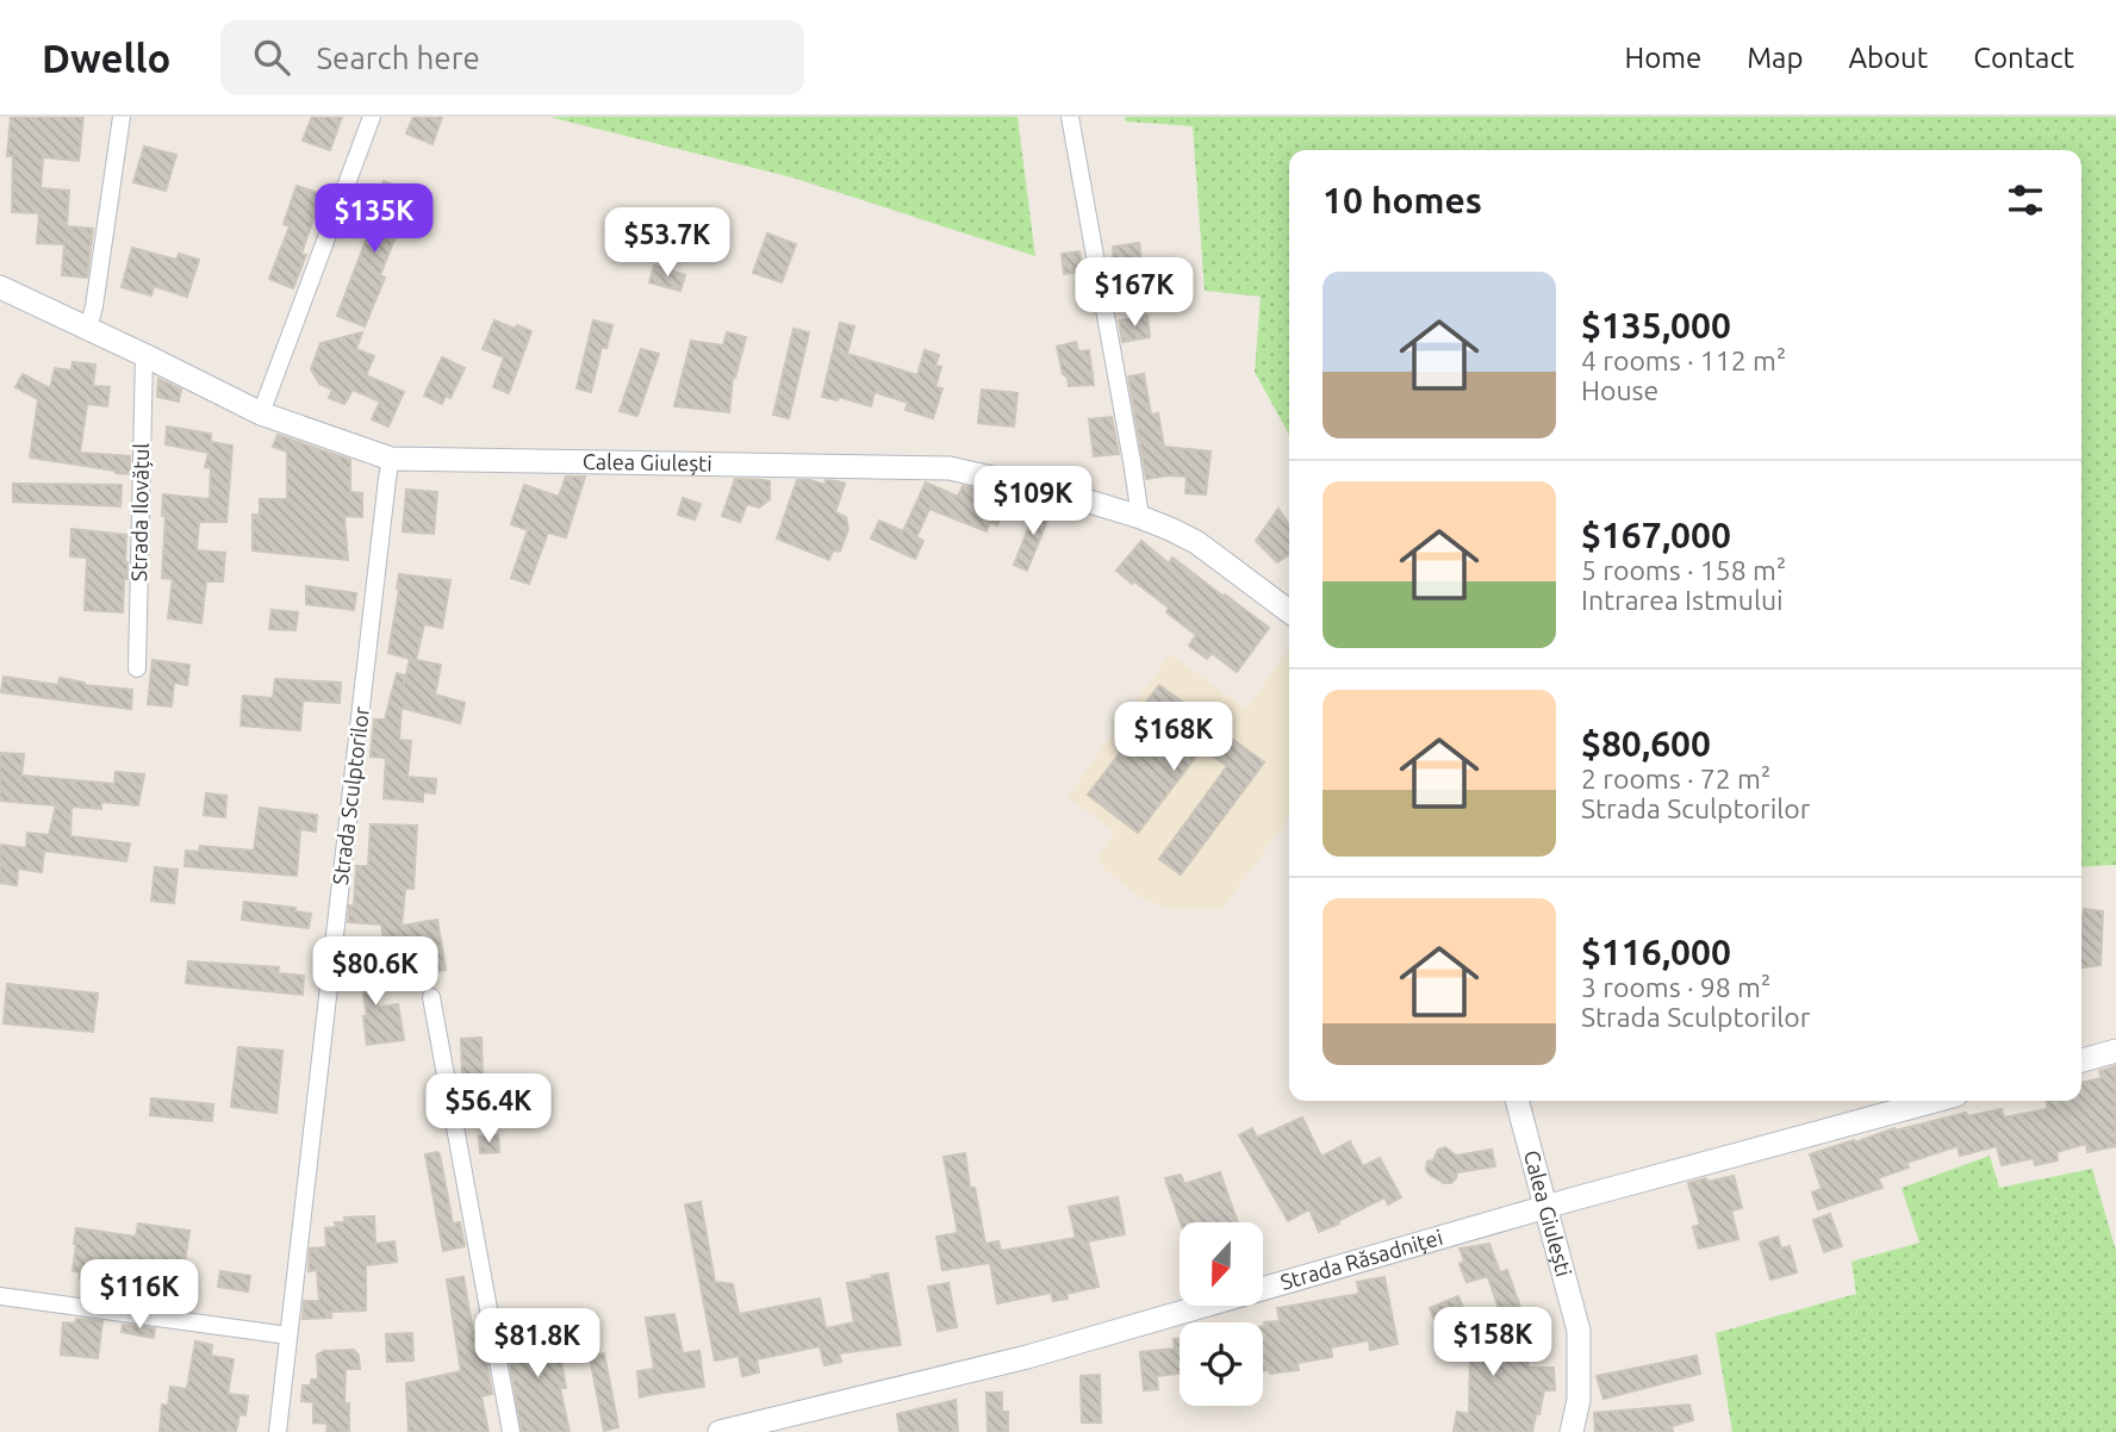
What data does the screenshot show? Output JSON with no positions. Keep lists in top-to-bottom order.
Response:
{
  "streets": {
    "main road": ["Calea Giulești", "Strada Răsadniței"],
    "street": ["Strada Ilovățul", "Strada Sculptorilor"]
  },
  "crossings": [
    ["Calea Giulești", "Strada Ilovățul"],
    ["Calea Giulești", "Strada Sculptorilor"],
    ["Calea Giulești", "Strada Răsadniței"]
  ],
  "north": "bottom",
  "page": {
    "header": "Dwello",
    "search": "Search here",
    "nav": [
      "Home",
      "Map",
      "About",
      "Contact"
    ],
    "heading": "10 homes",
    "price": [
      "$135K",
      "$53.7K",
      "$167K",
      "$109K",
      "$168K",
      "$80.6K",
      "$56.4K",
      "$116K",
      "$158K",
      "$81.8K"
    ],
    "list": [
      {
        "name": "$135,000",
        "note": "4 rooms · 112 m² · House"
      },
      {
        "name": "$167,000",
        "note": "5 rooms · 158 m² · Intrarea Istmului"
      },
      {
        "name": "$80,600",
        "note": "2 rooms · 72 m² · Strada Sculptorilor"
      },
      {
        "name": "$116,000",
        "note": "3 rooms · 98 m² · Strada Sculptorilor"
      }
    ]
  }
}
